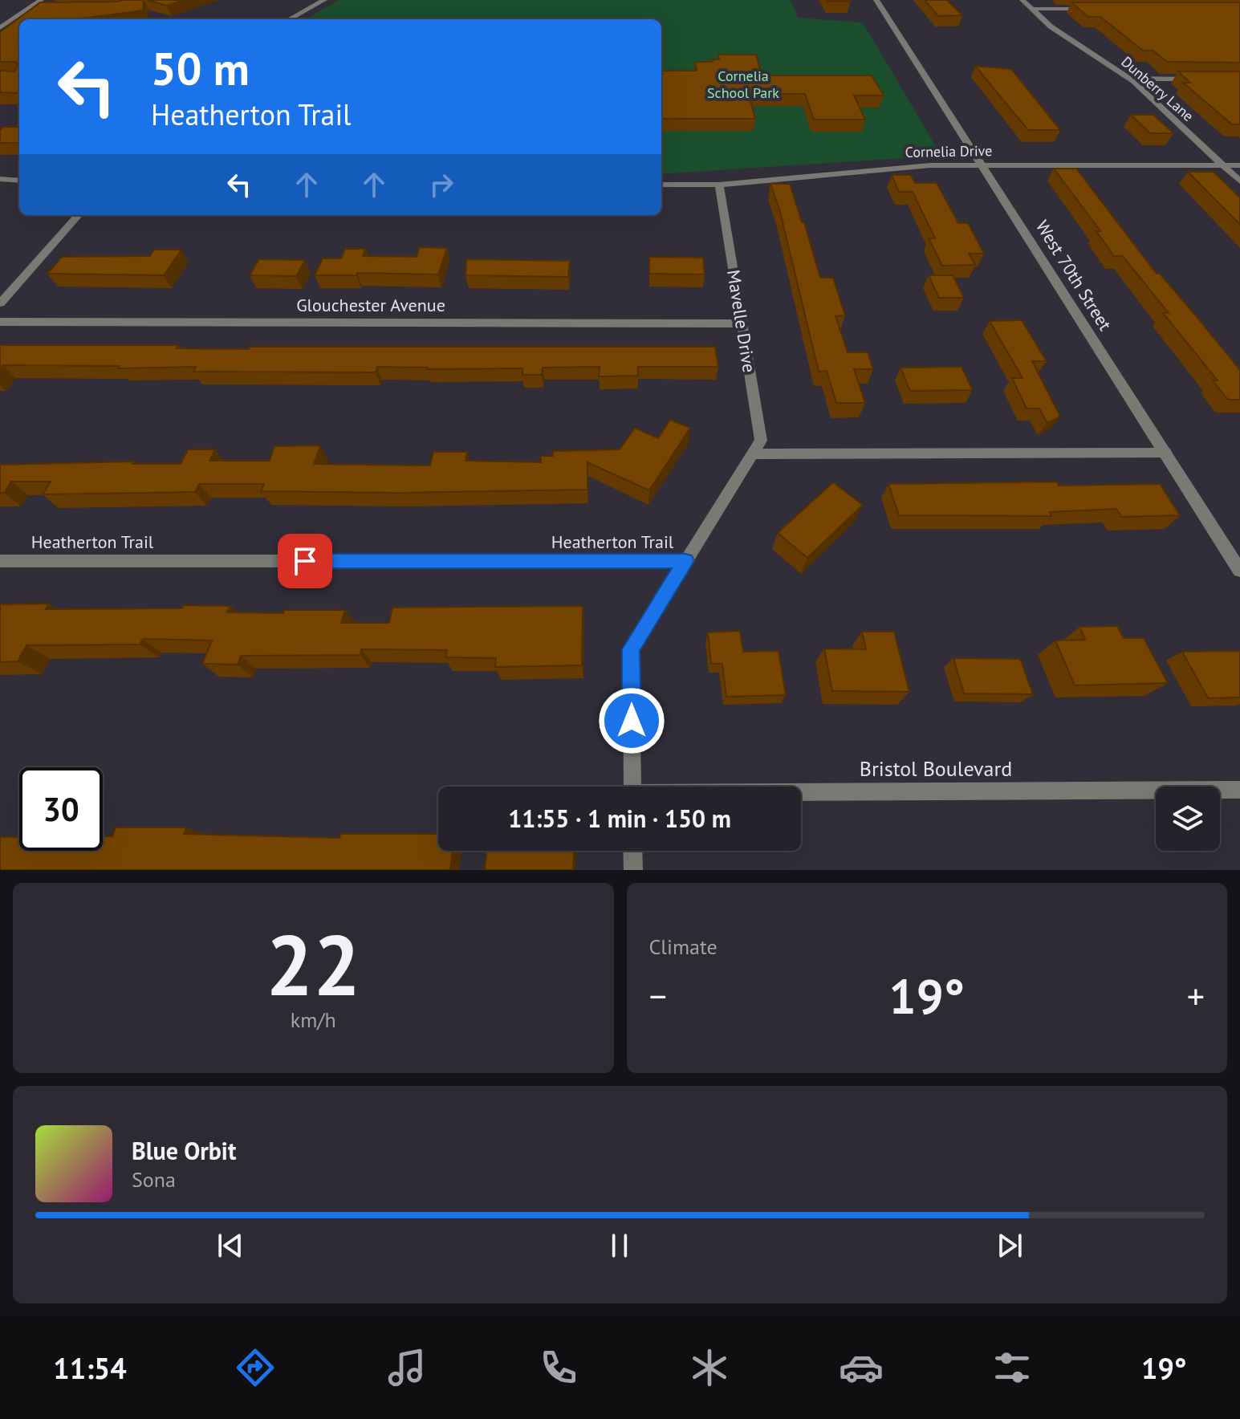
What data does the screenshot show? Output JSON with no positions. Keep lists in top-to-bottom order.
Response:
{
  "streets": {
    "street": [
      "Dunberry Lane",
      "Cornelia Drive",
      "West 70th Street",
      "Glouchester Avenue",
      "Mavelle Drive",
      "Heatherton Trail",
      "Bristol Boulevard"
    ]
  },
  "crossings": [
    ["Dunberry Lane", "Cornelia Drive"],
    ["Cornelia Drive", "West 70th Street"],
    ["Cornelia Drive", "Mavelle Drive"],
    ["Glouchester Avenue", "Mavelle Drive"],
    ["Mavelle Drive", "Heatherton Trail"]
  ],
  "parks": ["Cornelia School Park"],
  "page": {
    "turn": ["50 m", "Heatherton Trail"],
    "limit": "30",
    "trip": "11:55 · 1 min · 150 m",
    "tile": [
      ["22", "km/h"],
      "Climate"
    ],
    "heat": ["−", "19°", "+"],
    "song": ["Blue Orbit", "Sona"],
    "tabs": ["11:54", "19°"]
  }
}
